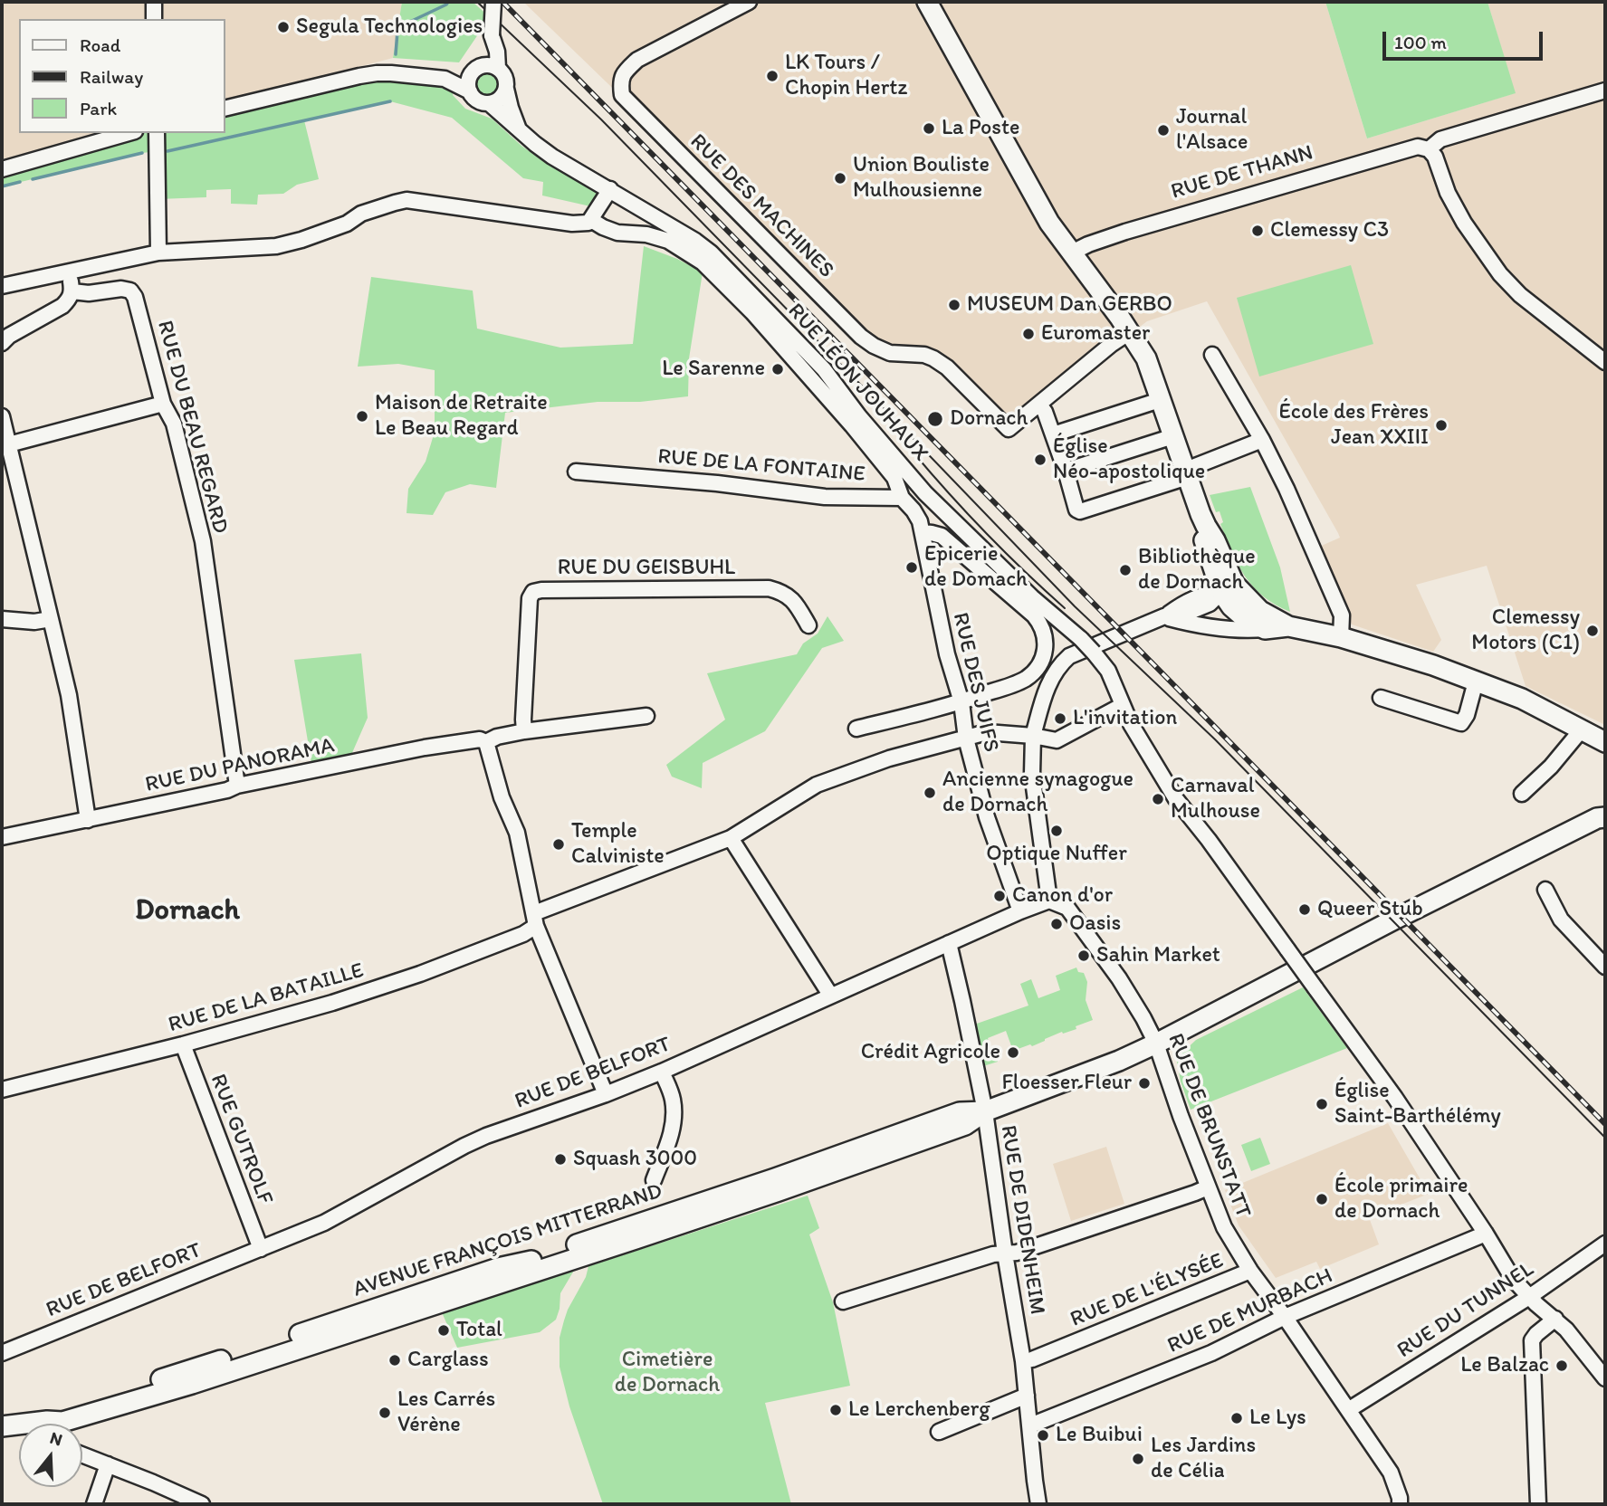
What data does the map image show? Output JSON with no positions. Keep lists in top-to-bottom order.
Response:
{
  "streets": {
    "main road": ["AVENUE FRANÇOIS MITTERRAND"],
    "street": [
      "RUE DE THANN",
      "RUE DES MACHINES",
      "RUE LÉON JOUHAUX",
      "RUE DU BEAU REGARD",
      "RUE DE LA FONTAINE",
      "RUE DU GEISBUHL",
      "RUE DES JUIFS",
      "RUE DU PANORAMA",
      "RUE DE LA BATAILLE",
      "RUE DE BELFORT",
      "RUE DE BRUNSTATT",
      "RUE GUTROLF",
      "RUE DE DIDENHEIM",
      "RUE DE L'ÉLYSÉE",
      "RUE DU TUNNEL",
      "RUE DE MURBACH"
    ]
  },
  "crossings": [
    ["RUE LÉON JOUHAUX", "RUE DU TUNNEL"],
    ["RUE LÉON JOUHAUX", "RUE DE MURBACH"],
    ["RUE DU BEAU REGARD", "RUE DU PANORAMA"],
    ["RUE DU GEISBUHL", "RUE DU PANORAMA"],
    ["RUE DES JUIFS", "RUE DE LA BATAILLE"],
    ["RUE DES JUIFS", "RUE DE BELFORT"],
    ["RUE DE LA BATAILLE", "RUE GUTROLF"],
    ["RUE DE BELFORT", "RUE DE BRUNSTATT"],
    ["RUE DE BELFORT", "RUE GUTROLF"],
    ["RUE DE BELFORT", "RUE DE DIDENHEIM"],
    ["RUE DE BRUNSTATT", "AVENUE FRANÇOIS MITTERRAND"],
    ["RUE DE BRUNSTATT", "RUE DE L'ÉLYSÉE"],
    ["RUE DE BRUNSTATT", "RUE DU TUNNEL"],
    ["RUE DE BRUNSTATT", "RUE DE MURBACH"],
    ["RUE DE DIDENHEIM", "AVENUE FRANÇOIS MITTERRAND"],
    ["RUE DE DIDENHEIM", "RUE DE L'ÉLYSÉE"],
    ["RUE DE DIDENHEIM", "RUE DE MURBACH"]
  ],
  "districts": ["Dornach"],
  "parks": ["Cimetière de Dornach"],
  "places": [
    "Segula Technologies",
    "LK Tours / Chopin Hertz",
    "La Poste",
    "Journal l'Alsace",
    "Union Bouliste Mulhousienne",
    "Clemessy C3",
    "MUSEUM Dan GERBO",
    "Euromaster",
    "Le Sarenne",
    "Maison de Retraite Le Beau Regard",
    "Dornach",
    "École des Frères Jean XXIII",
    "Église Néo-apostolique",
    "Epicerie de Domach",
    "Bibliothèque de Dornach",
    "Clemessy Motors (C1)",
    "L'invitation",
    "Ancienne synagogue de Dornach",
    "Carnaval Mulhouse",
    "Optique Nuffer",
    "Temple Calviniste",
    "Canon d'or",
    "Queer Stub",
    "Oasis",
    "Sahin Market",
    "Crédit Agricole",
    "Floesser Fleur",
    "Église Saint-Barthélémy",
    "Squash 3000",
    "École primaire de Dornach",
    "Total",
    "Carglass",
    "Le Balzac",
    "Le Lerchenberg",
    "Les Carrés Vérène",
    "Le Lys",
    "Le Buibui",
    "Les Jardins de Célia"
  ],
  "legend": ["Road", "Railway", "Park"],
  "scale_bar": "100 m",
  "north": "top"
}
